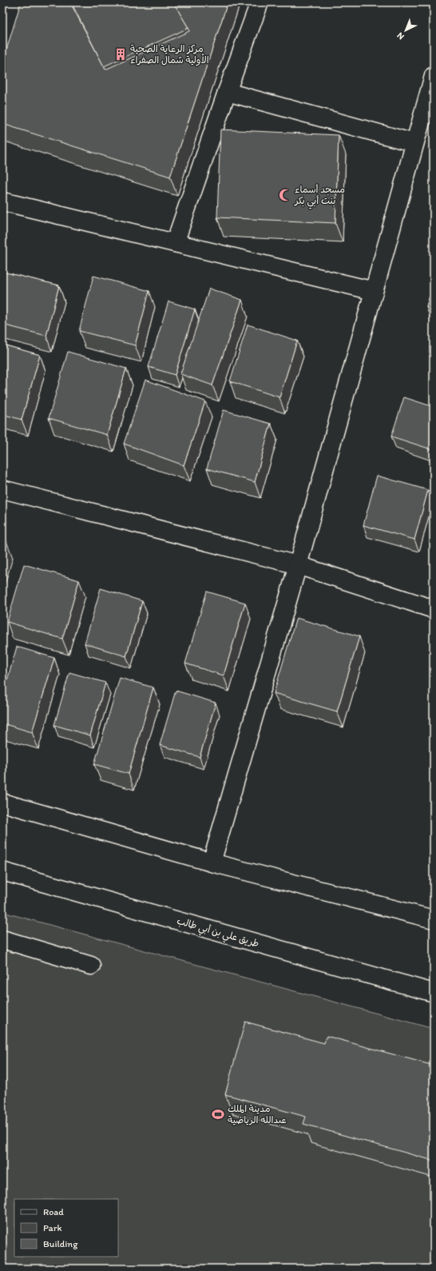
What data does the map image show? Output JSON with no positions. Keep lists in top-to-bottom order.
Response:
{
  "streets": {
    "street": ["طريق علي بن أبي طالب"]
  },
  "places": {
    "building": ["مركز الرعاية الصحية الأولية شمال الصفراء"],
    "mosque": ["مسجد أسماء بنت أبي بكر"],
    "sports": ["مدينة الملك عبدالله الرياضية"]
  },
  "legend": ["Road", "Park", "Building"],
  "north": "bottom left"
}
